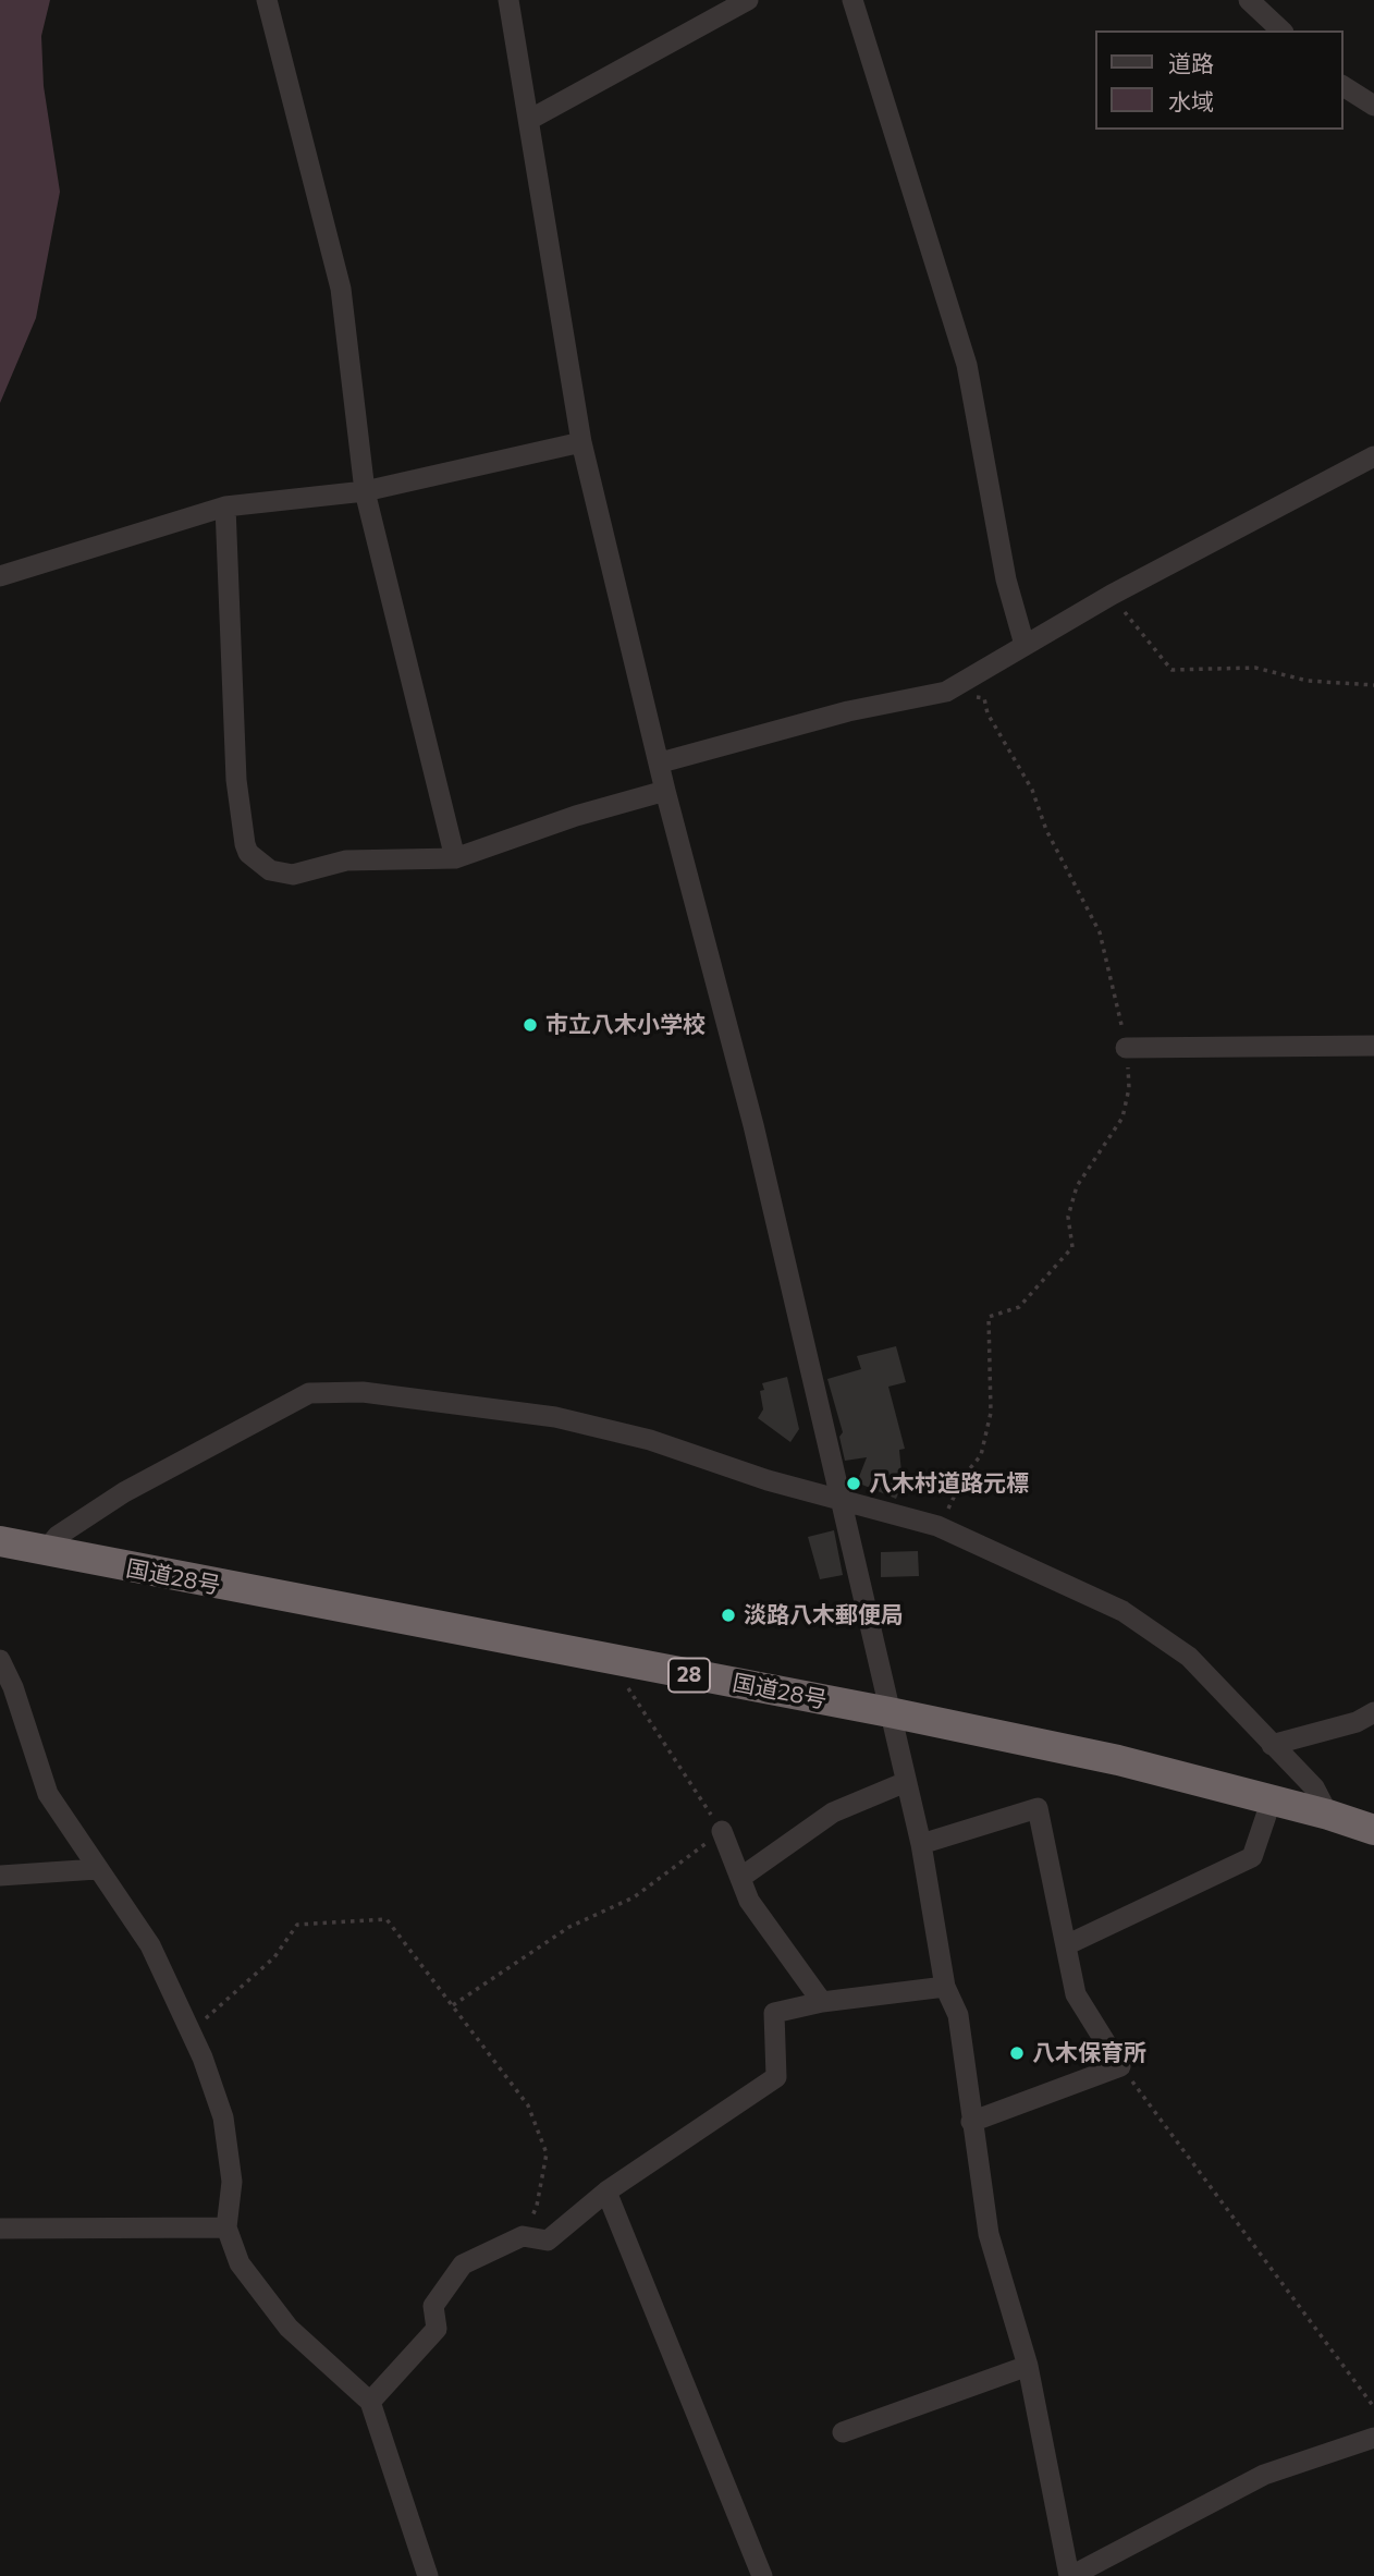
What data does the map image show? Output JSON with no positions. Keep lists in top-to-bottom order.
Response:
{
  "streets": {
    "highway": ["国道28号", "28"]
  },
  "places": [
    "市立八木小学校",
    "八木村道路元標",
    "淡路八木郵便局",
    "八木保育所"
  ],
  "legend": ["道路", "水域"]
}
